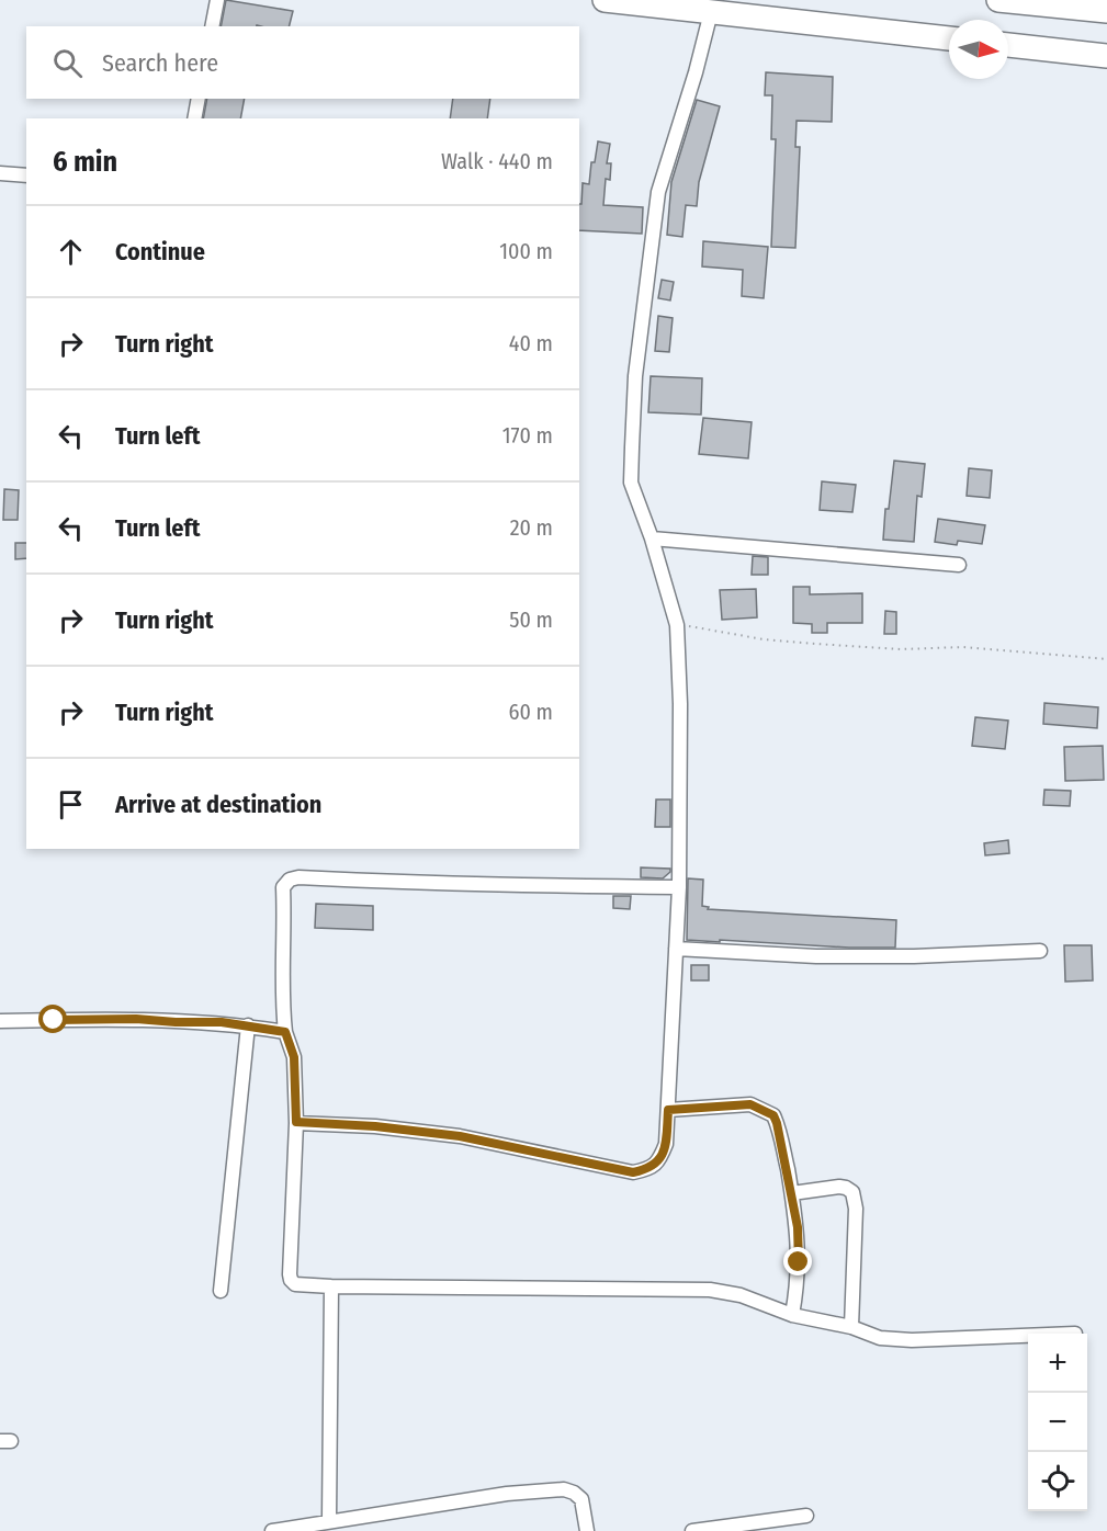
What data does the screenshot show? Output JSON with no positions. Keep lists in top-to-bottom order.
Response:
{
  "north": "right",
  "page": {
    "search": "Search here",
    "heading": ["6 min", "Walk · 440 m"],
    "list": [
      ["Continue", "100 m"],
      ["Turn right", "40 m"],
      ["Turn left", "170 m"],
      ["Turn left", "20 m"],
      ["Turn right", "50 m"],
      ["Turn right", "60 m"],
      "Arrive at destination"
    ],
    "map_buttons": ["+", "−"]
  }
}
